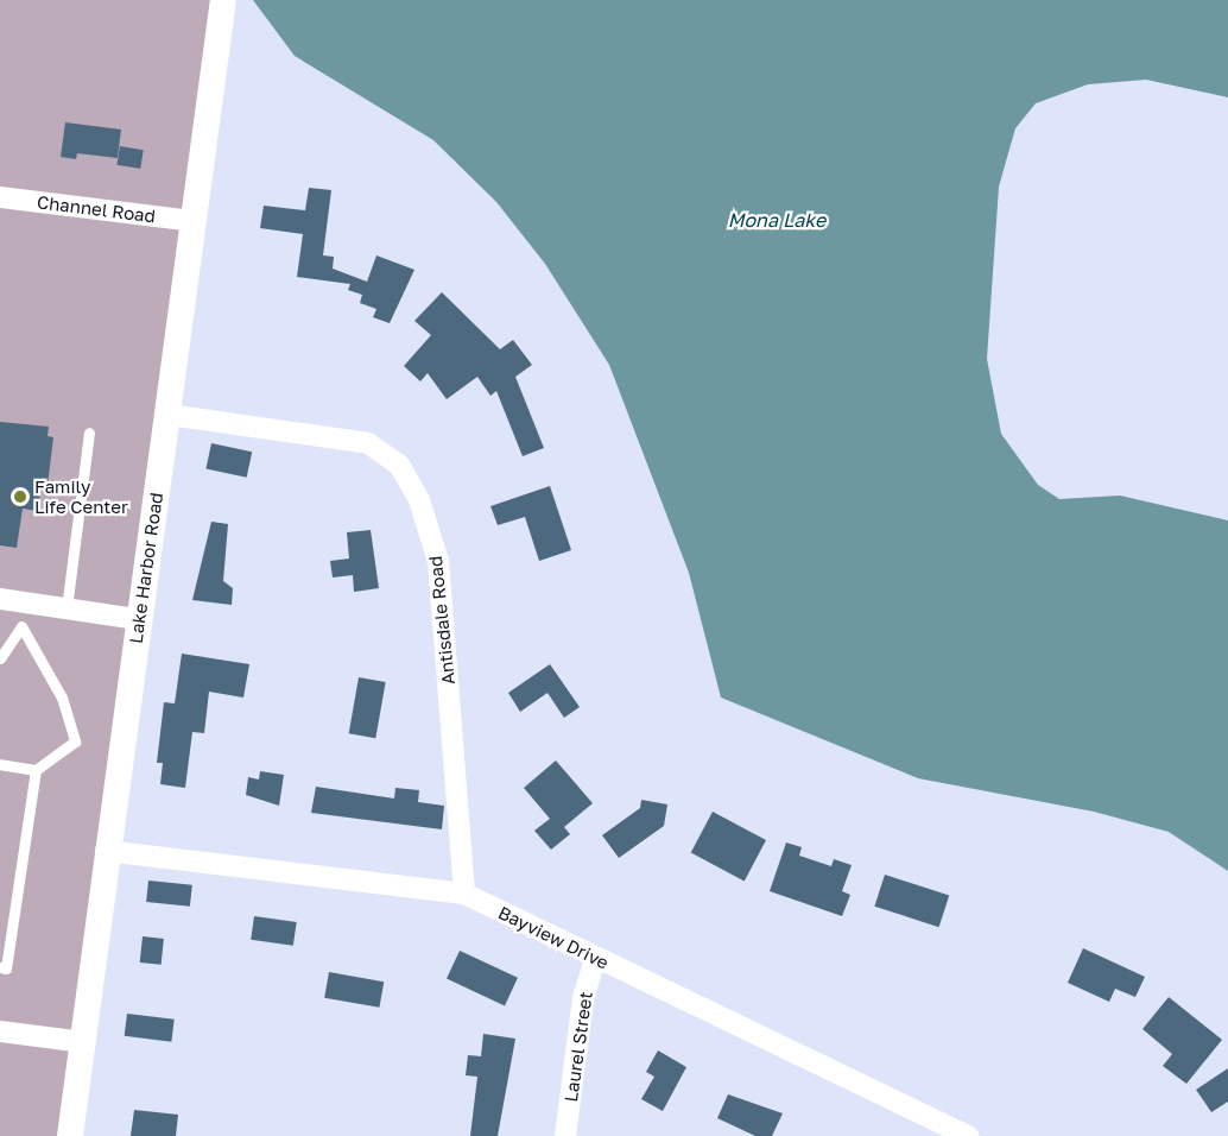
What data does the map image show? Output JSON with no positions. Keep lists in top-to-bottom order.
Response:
{
  "streets": {
    "street": [
      "Channel Road",
      "Lake Harbor Road",
      "Antisdale Road",
      "Bayview Drive",
      "Laurel Street"
    ]
  },
  "crossings": [
    ["Channel Road", "Lake Harbor Road"],
    ["Lake Harbor Road", "Antisdale Road"],
    ["Lake Harbor Road", "Bayview Drive"],
    ["Antisdale Road", "Bayview Drive"],
    ["Bayview Drive", "Laurel Street"]
  ],
  "water": ["Mona Lake"],
  "places": ["Family Life Center"]
}
